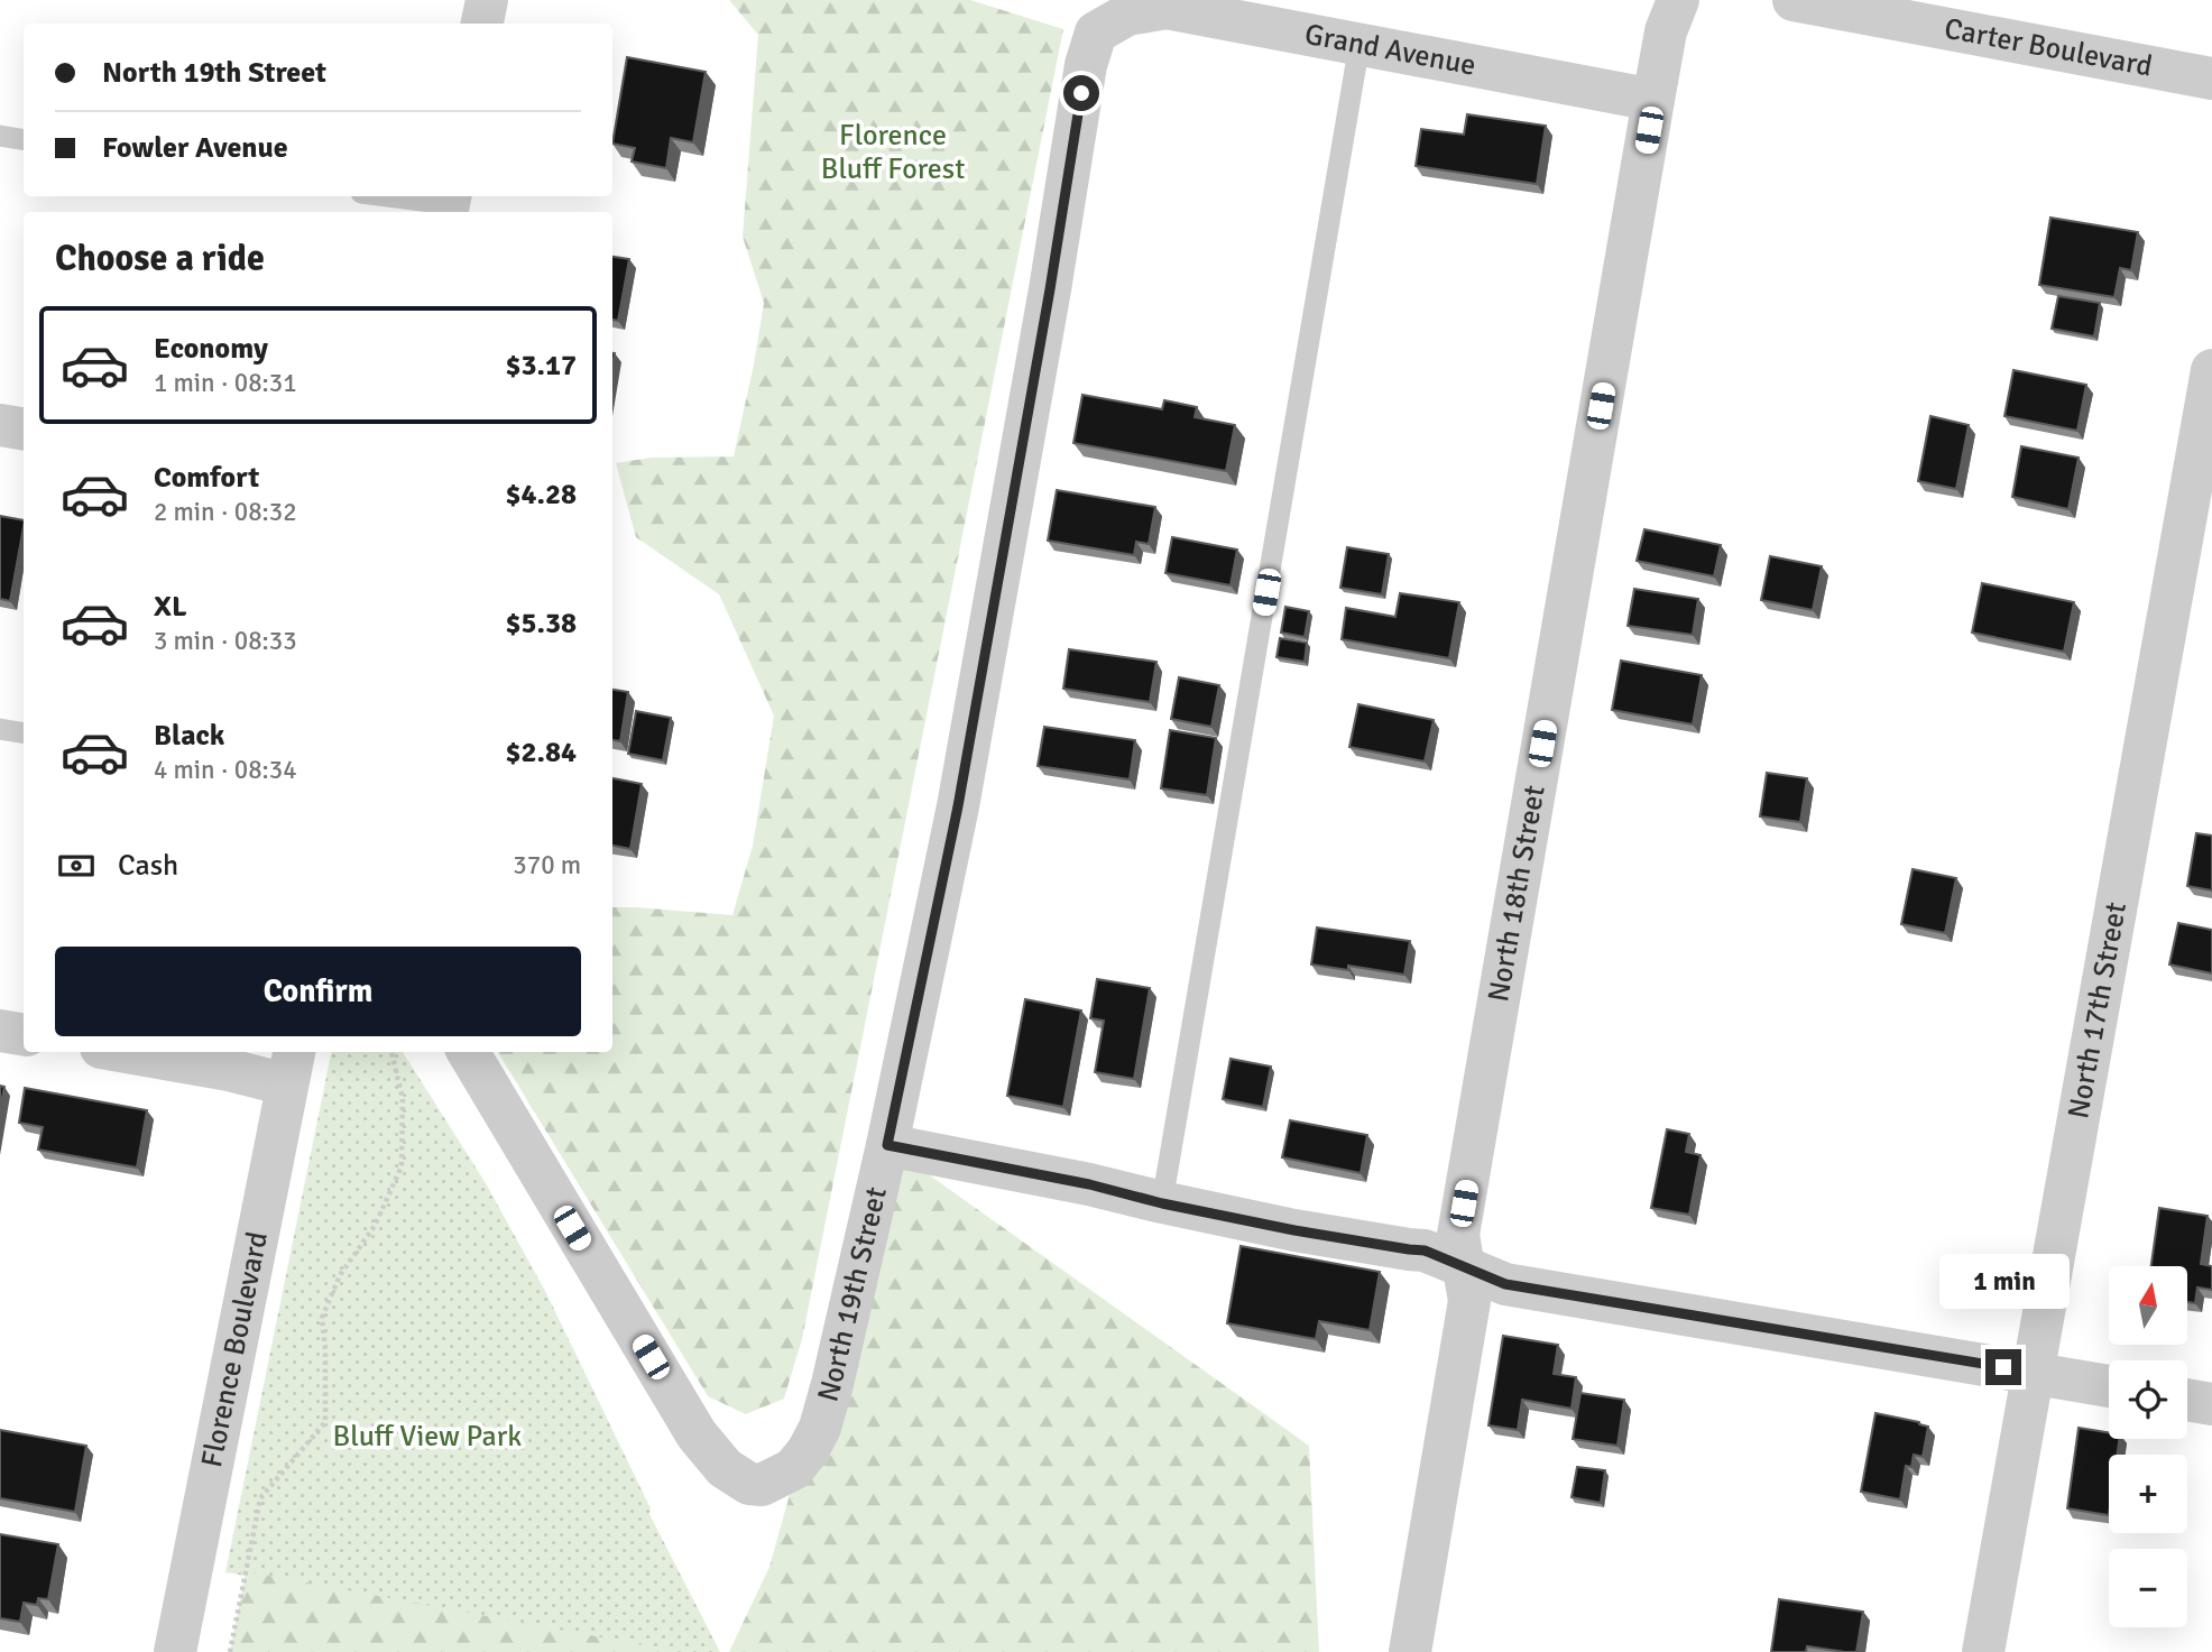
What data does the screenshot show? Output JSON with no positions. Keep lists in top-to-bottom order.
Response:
{
  "streets": {
    "street": [
      "Carter Boulevard",
      "Grand Avenue",
      "North 18th Street",
      "North 17th Street",
      "North 19th Street",
      "Florence Boulevard"
    ]
  },
  "crossings": [
    ["Grand Avenue", "North 18th Street"],
    ["Grand Avenue", "North 19th Street"]
  ],
  "parks": ["Florence Bluff Forest", "Bluff View Park"],
  "north": "top",
  "page": {
    "banner": ["North 19th Street", "Fowler Avenue"],
    "heading": "Choose a ride",
    "list": [
      {
        "name": "Economy",
        "note": "1 min · 08:31",
        "value": "$3.17"
      },
      {
        "name": "Comfort",
        "note": "2 min · 08:32",
        "value": "$4.28"
      },
      {
        "name": "XL",
        "note": "3 min · 08:33",
        "value": "$5.38"
      },
      {
        "name": "Black",
        "note": "4 min · 08:34",
        "value": "$2.84"
      }
    ],
    "pay": ["Cash", "370 m"],
    "buttons": "Confirm",
    "bubble": "1 min",
    "map_buttons": ["+", "−"]
  }
}
